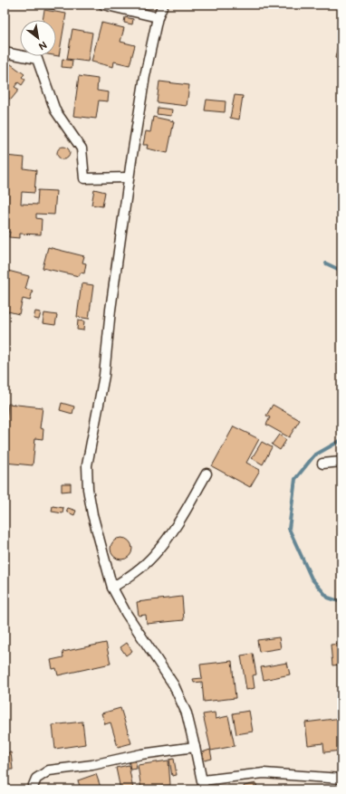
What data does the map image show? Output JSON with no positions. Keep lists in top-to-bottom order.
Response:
{
  "north": "bottom right"
}
